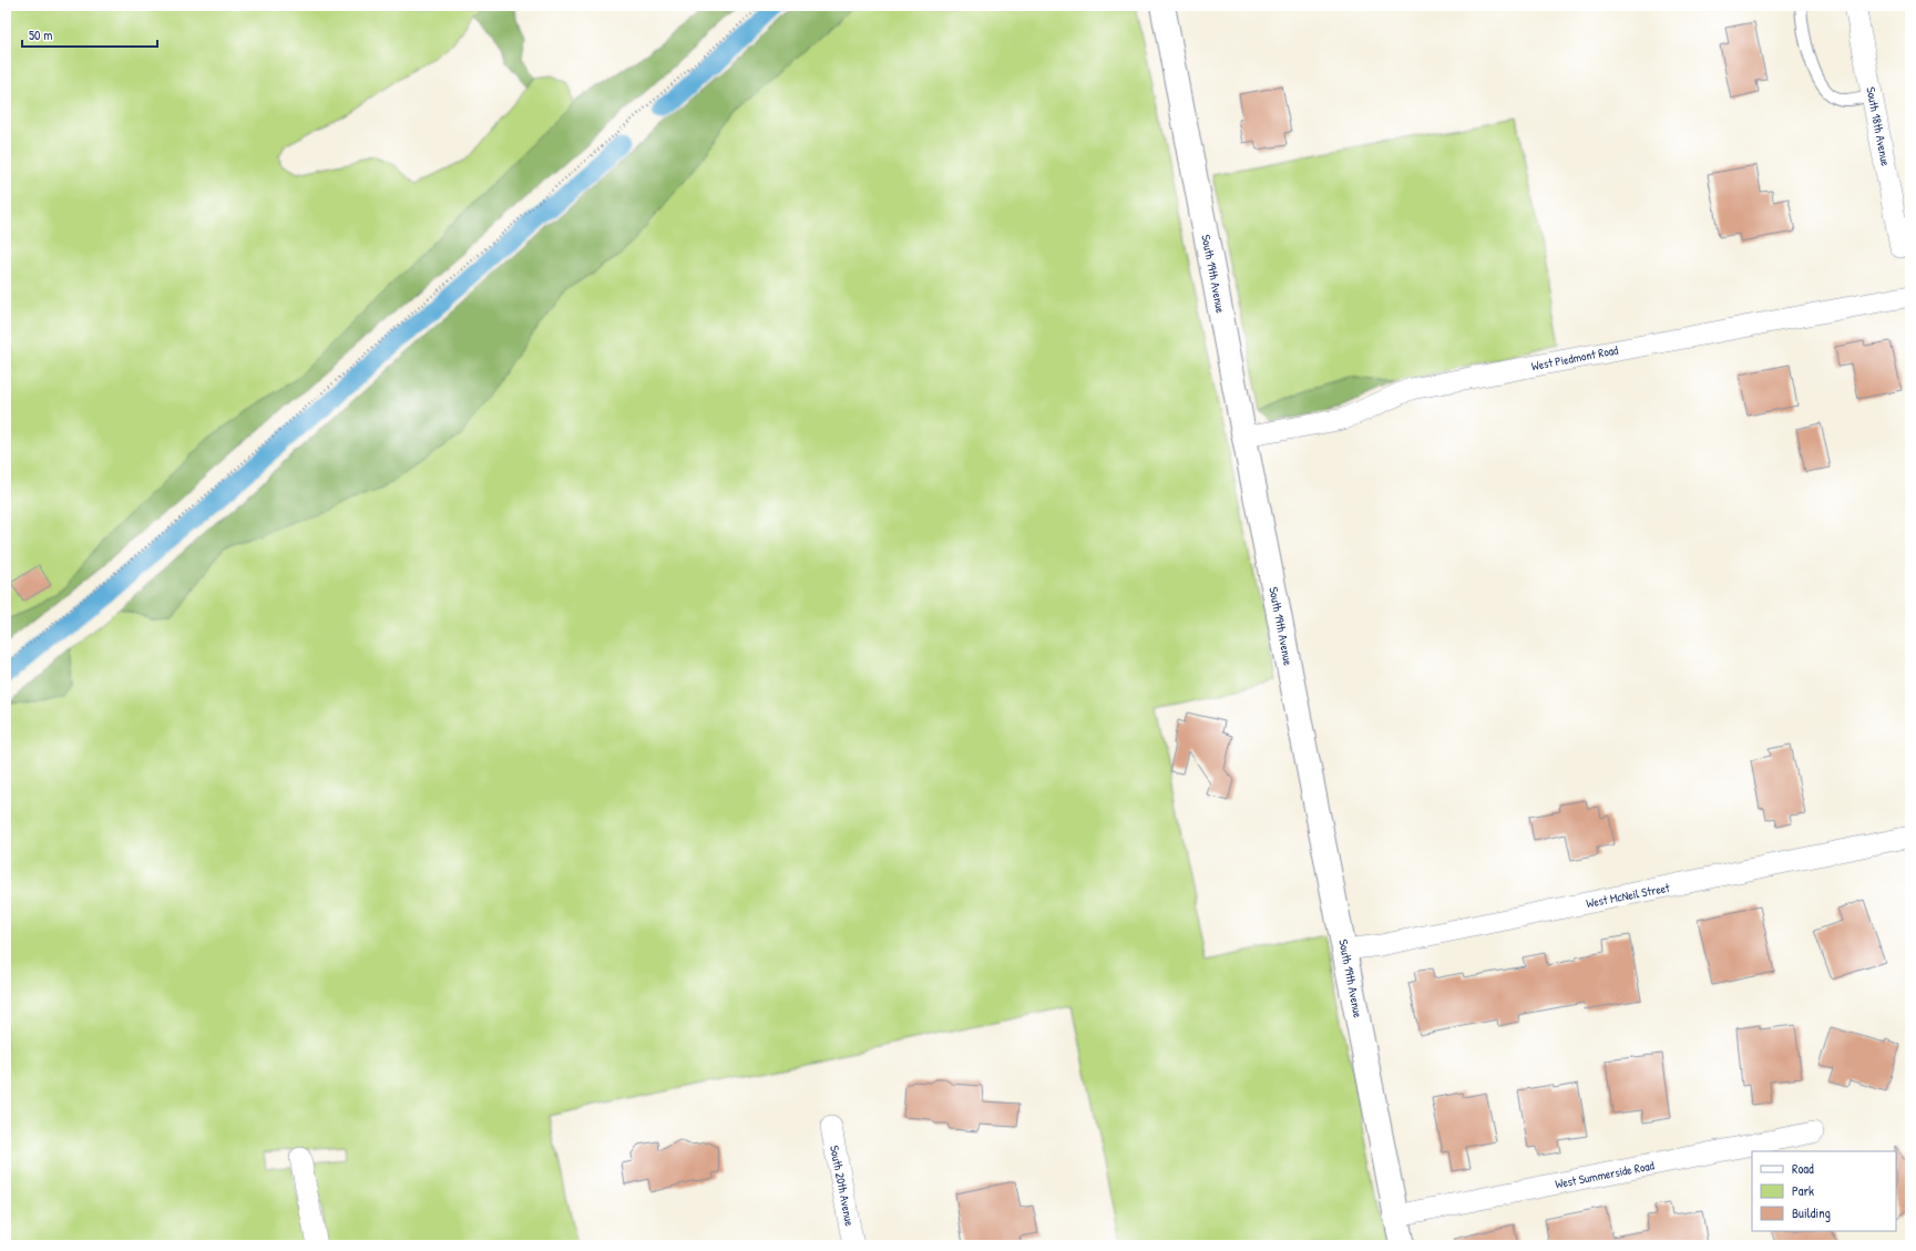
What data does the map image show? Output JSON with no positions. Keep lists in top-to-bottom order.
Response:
{
  "streets": {
    "street": [
      "South 18th Avenue",
      "South 19th Avenue",
      "West Piedmont Road",
      "West McNeil Street",
      "West Summerside Road",
      "South 20th Avenue"
    ]
  },
  "crossings": [
    ["South 19th Avenue", "West Piedmont Road"],
    ["South 19th Avenue", "West McNeil Street"],
    ["South 19th Avenue", "West Summerside Road"]
  ],
  "legend": ["Road", "Park", "Building"],
  "scale_bar": "50 m"
}
